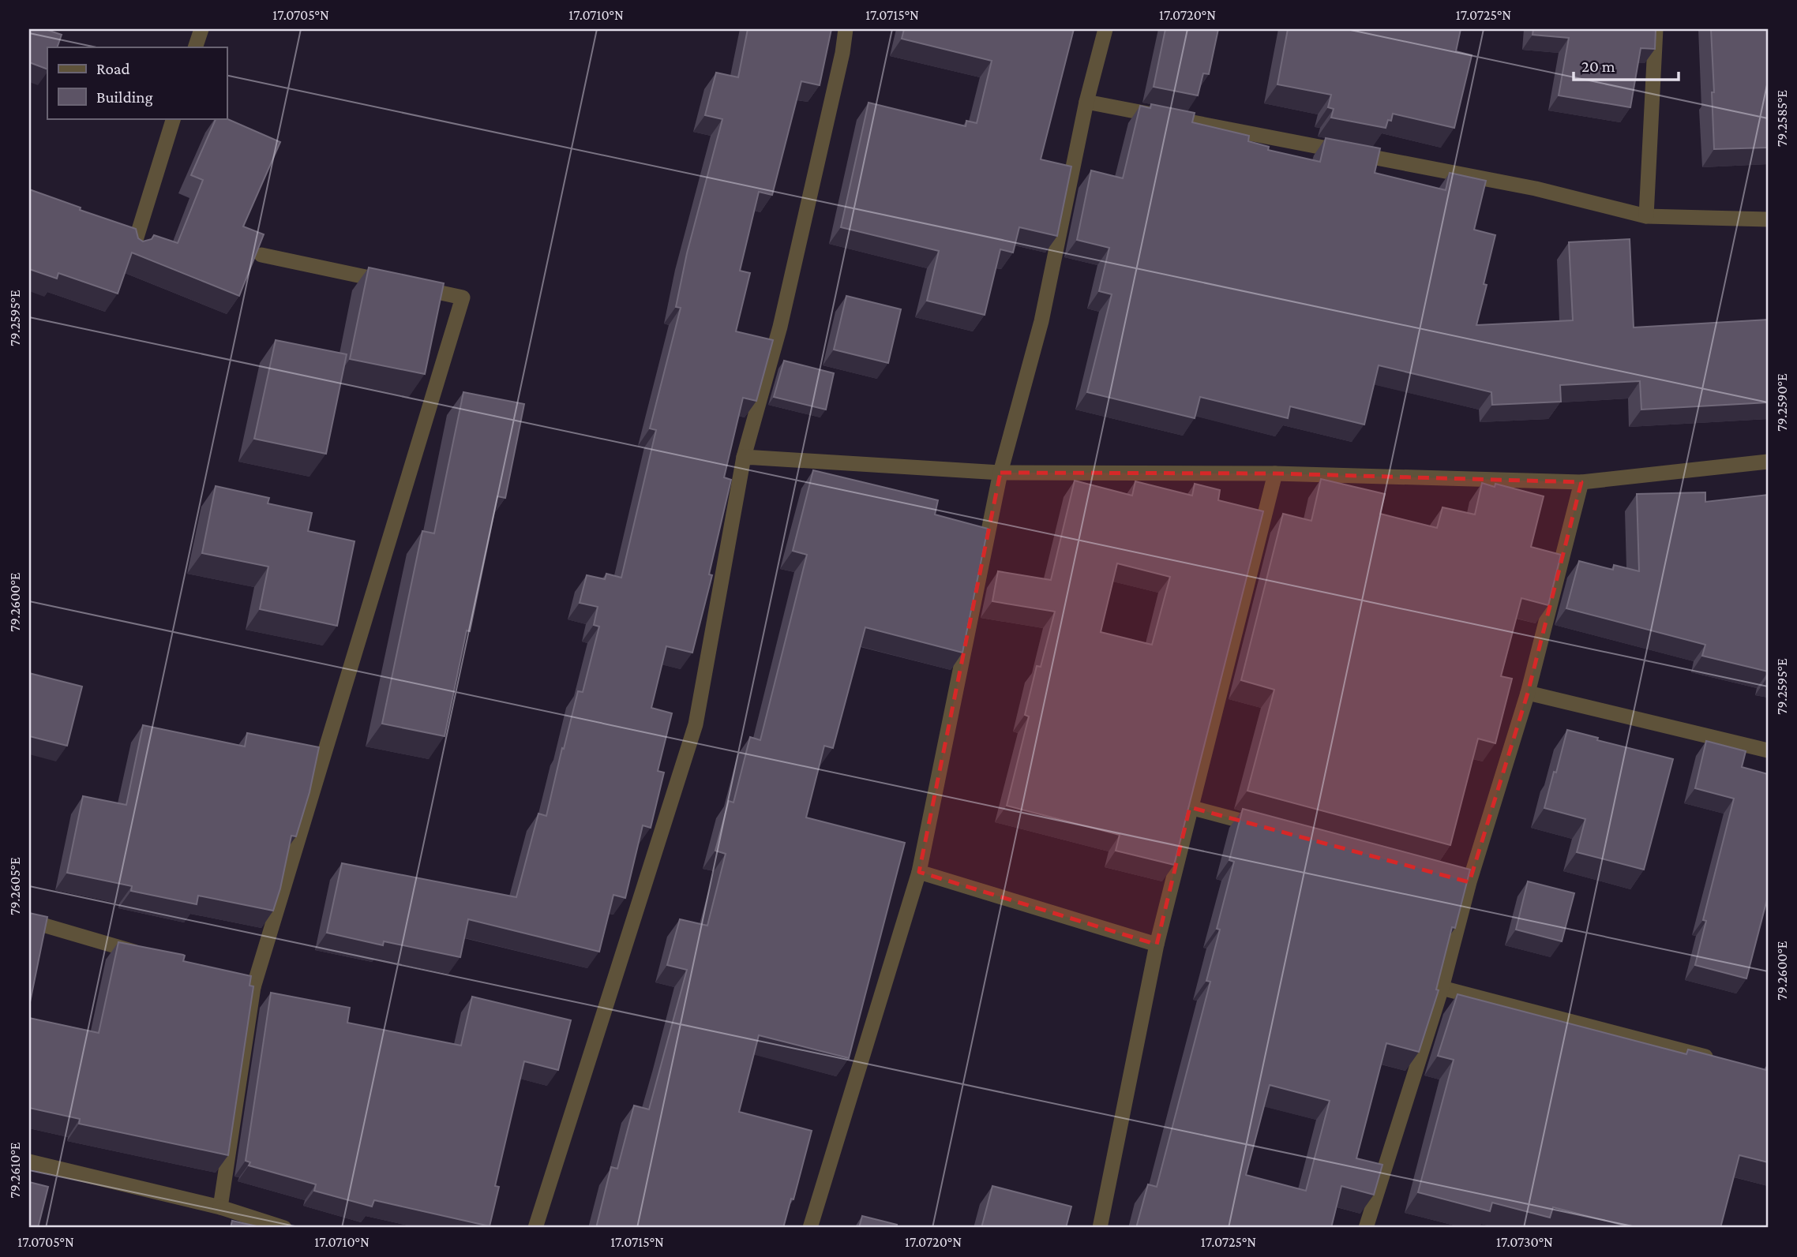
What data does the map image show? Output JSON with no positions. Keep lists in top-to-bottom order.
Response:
{
  "legend": ["Road", "Building"],
  "scale_bar": "20 m",
  "coordinates": [
    "17.0705°N",
    "17.0710°N",
    "17.0715°N",
    "17.0720°N",
    "17.0725°N",
    "79.2585°E",
    "79.2595°E",
    "79.2590°E",
    "79.2600°E",
    "79.2605°E",
    "79.2610°E",
    "17.0730°N"
  ]
}
